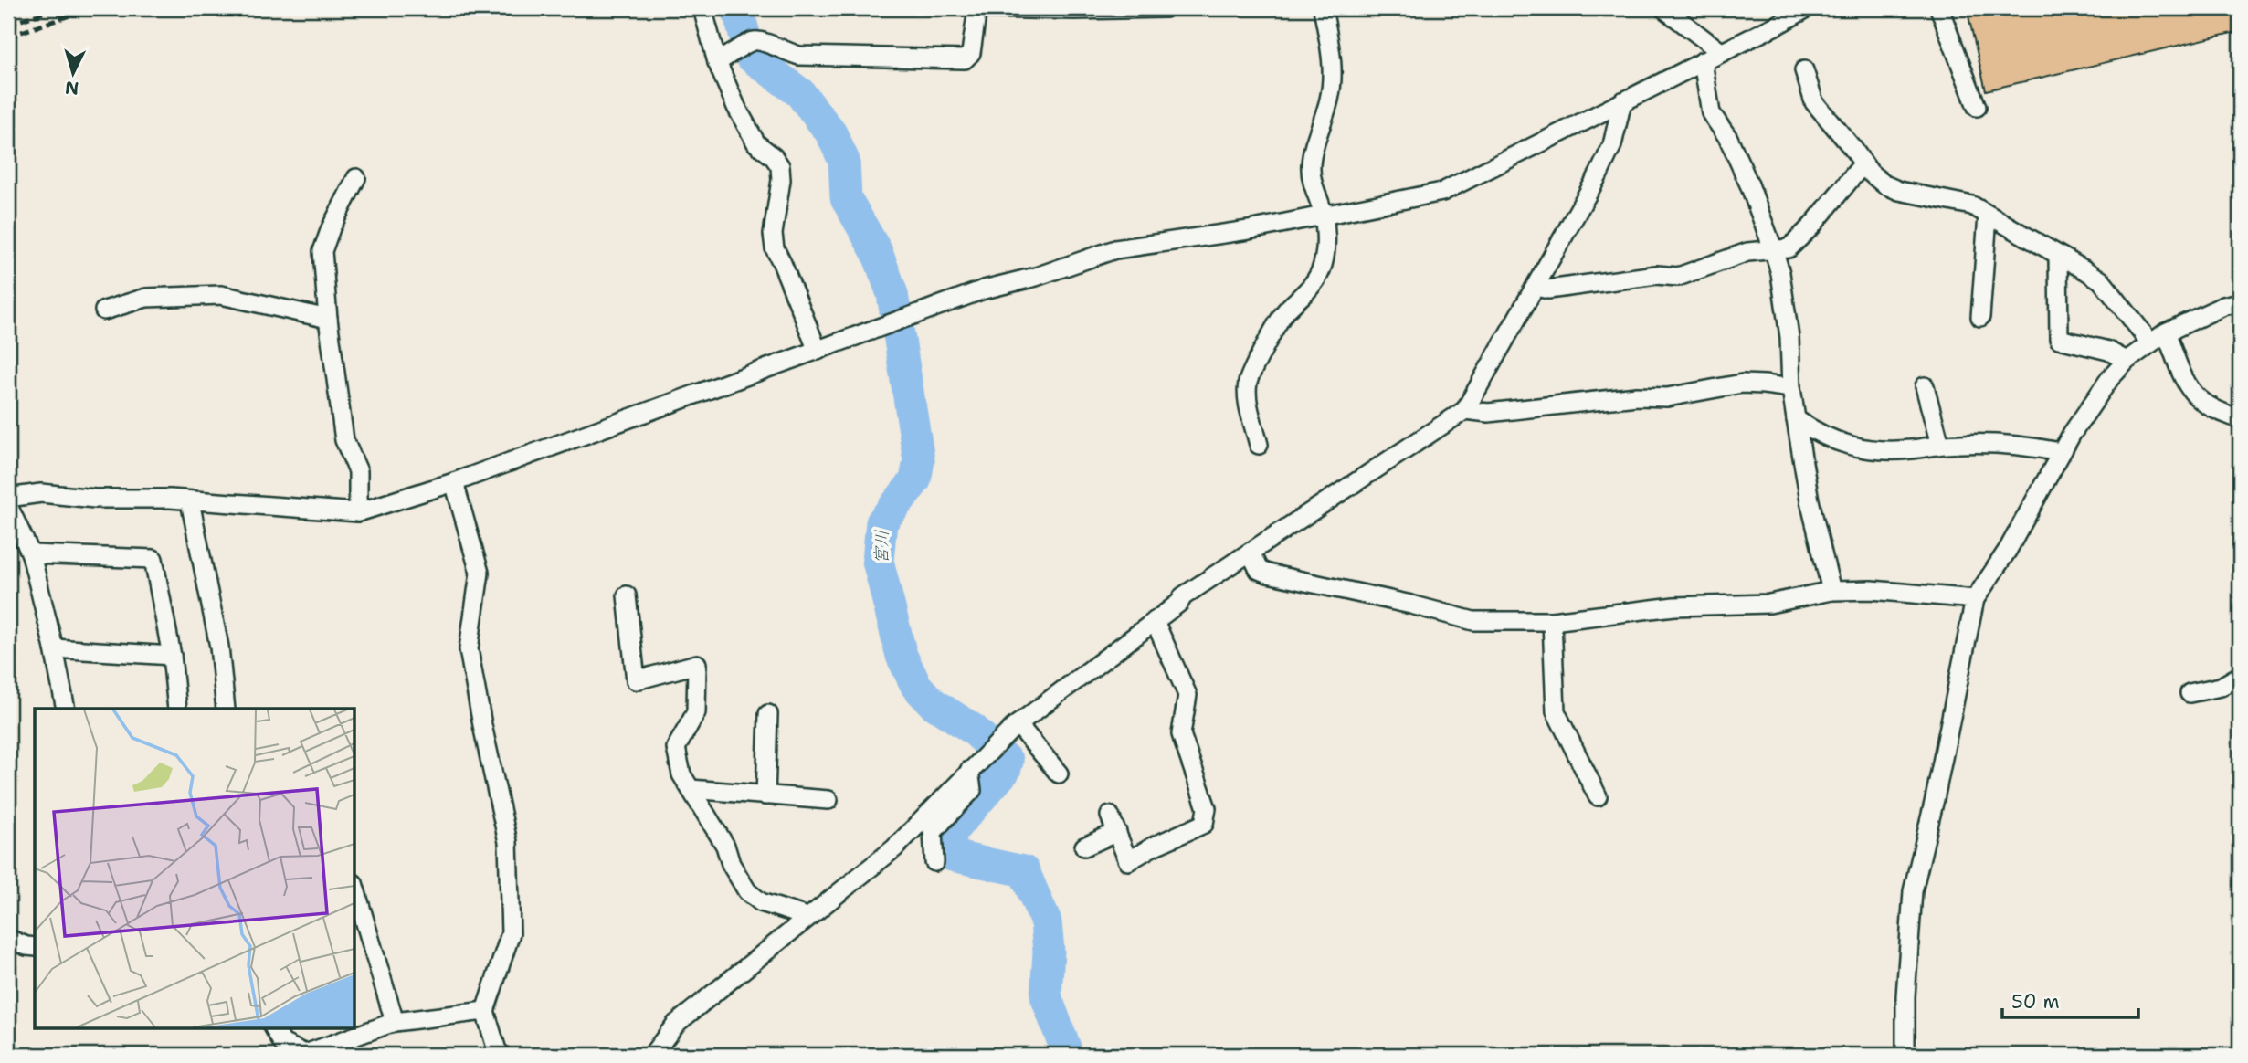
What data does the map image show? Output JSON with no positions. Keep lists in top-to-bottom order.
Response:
{
  "water": ["宮川"],
  "scale_bar": "50 m",
  "north": "bottom"
}
